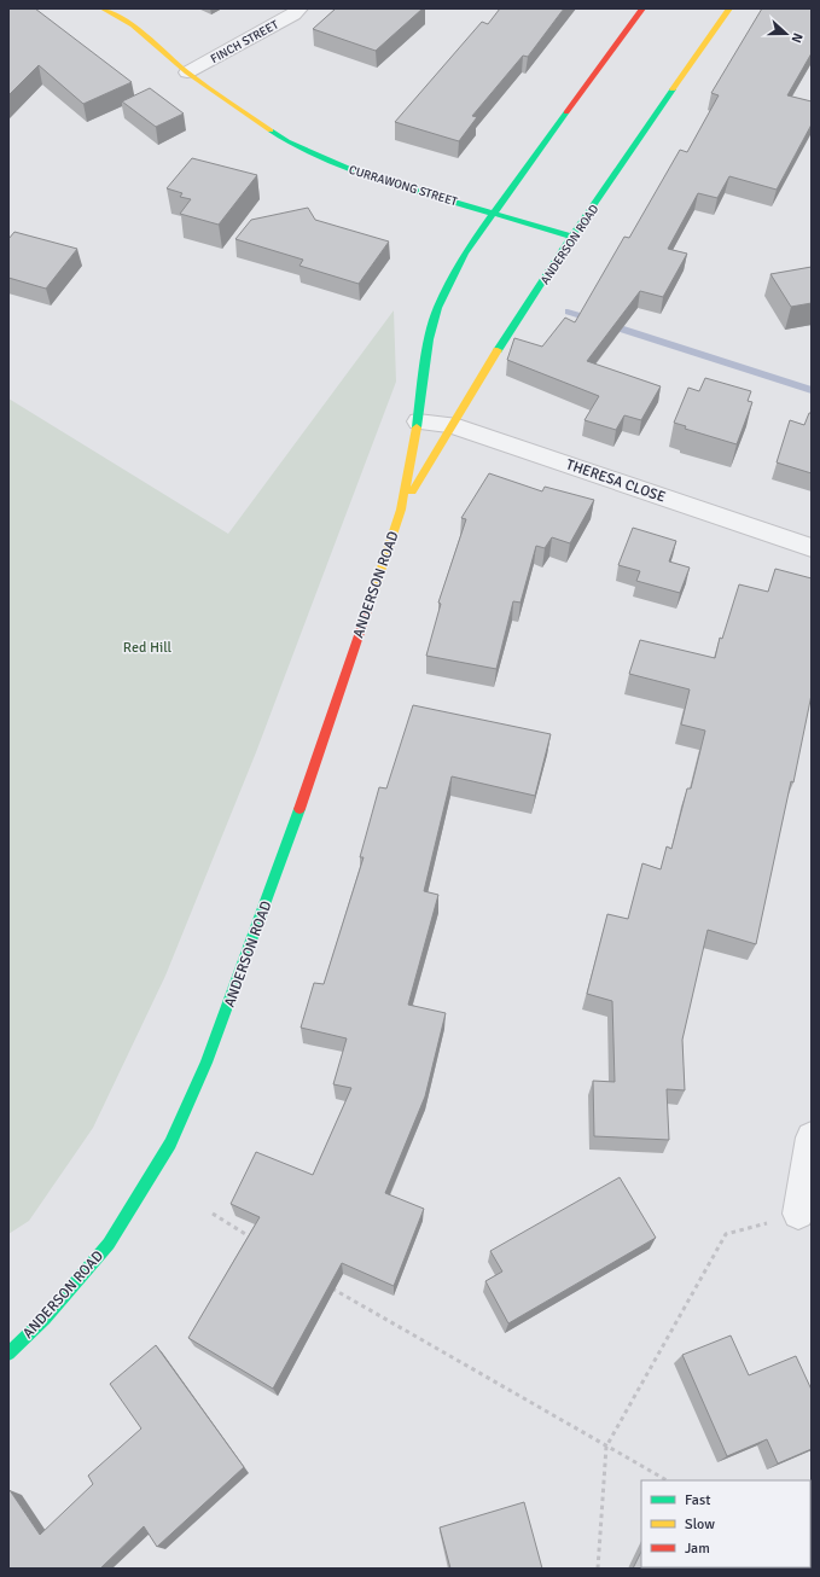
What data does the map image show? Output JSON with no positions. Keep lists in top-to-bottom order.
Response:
{
  "streets": {
    "street": [
      "FINCH STREET",
      "CURRAWONG STREET",
      "ANDERSON ROAD",
      "THERESA CLOSE"
    ]
  },
  "crossings": [
    ["FINCH STREET", "CURRAWONG STREET"],
    ["CURRAWONG STREET", "ANDERSON ROAD"],
    ["ANDERSON ROAD", "THERESA CLOSE"]
  ],
  "parks": ["Red Hill"],
  "legend": ["Fast", "Slow", "Jam"],
  "north": "right"
}
